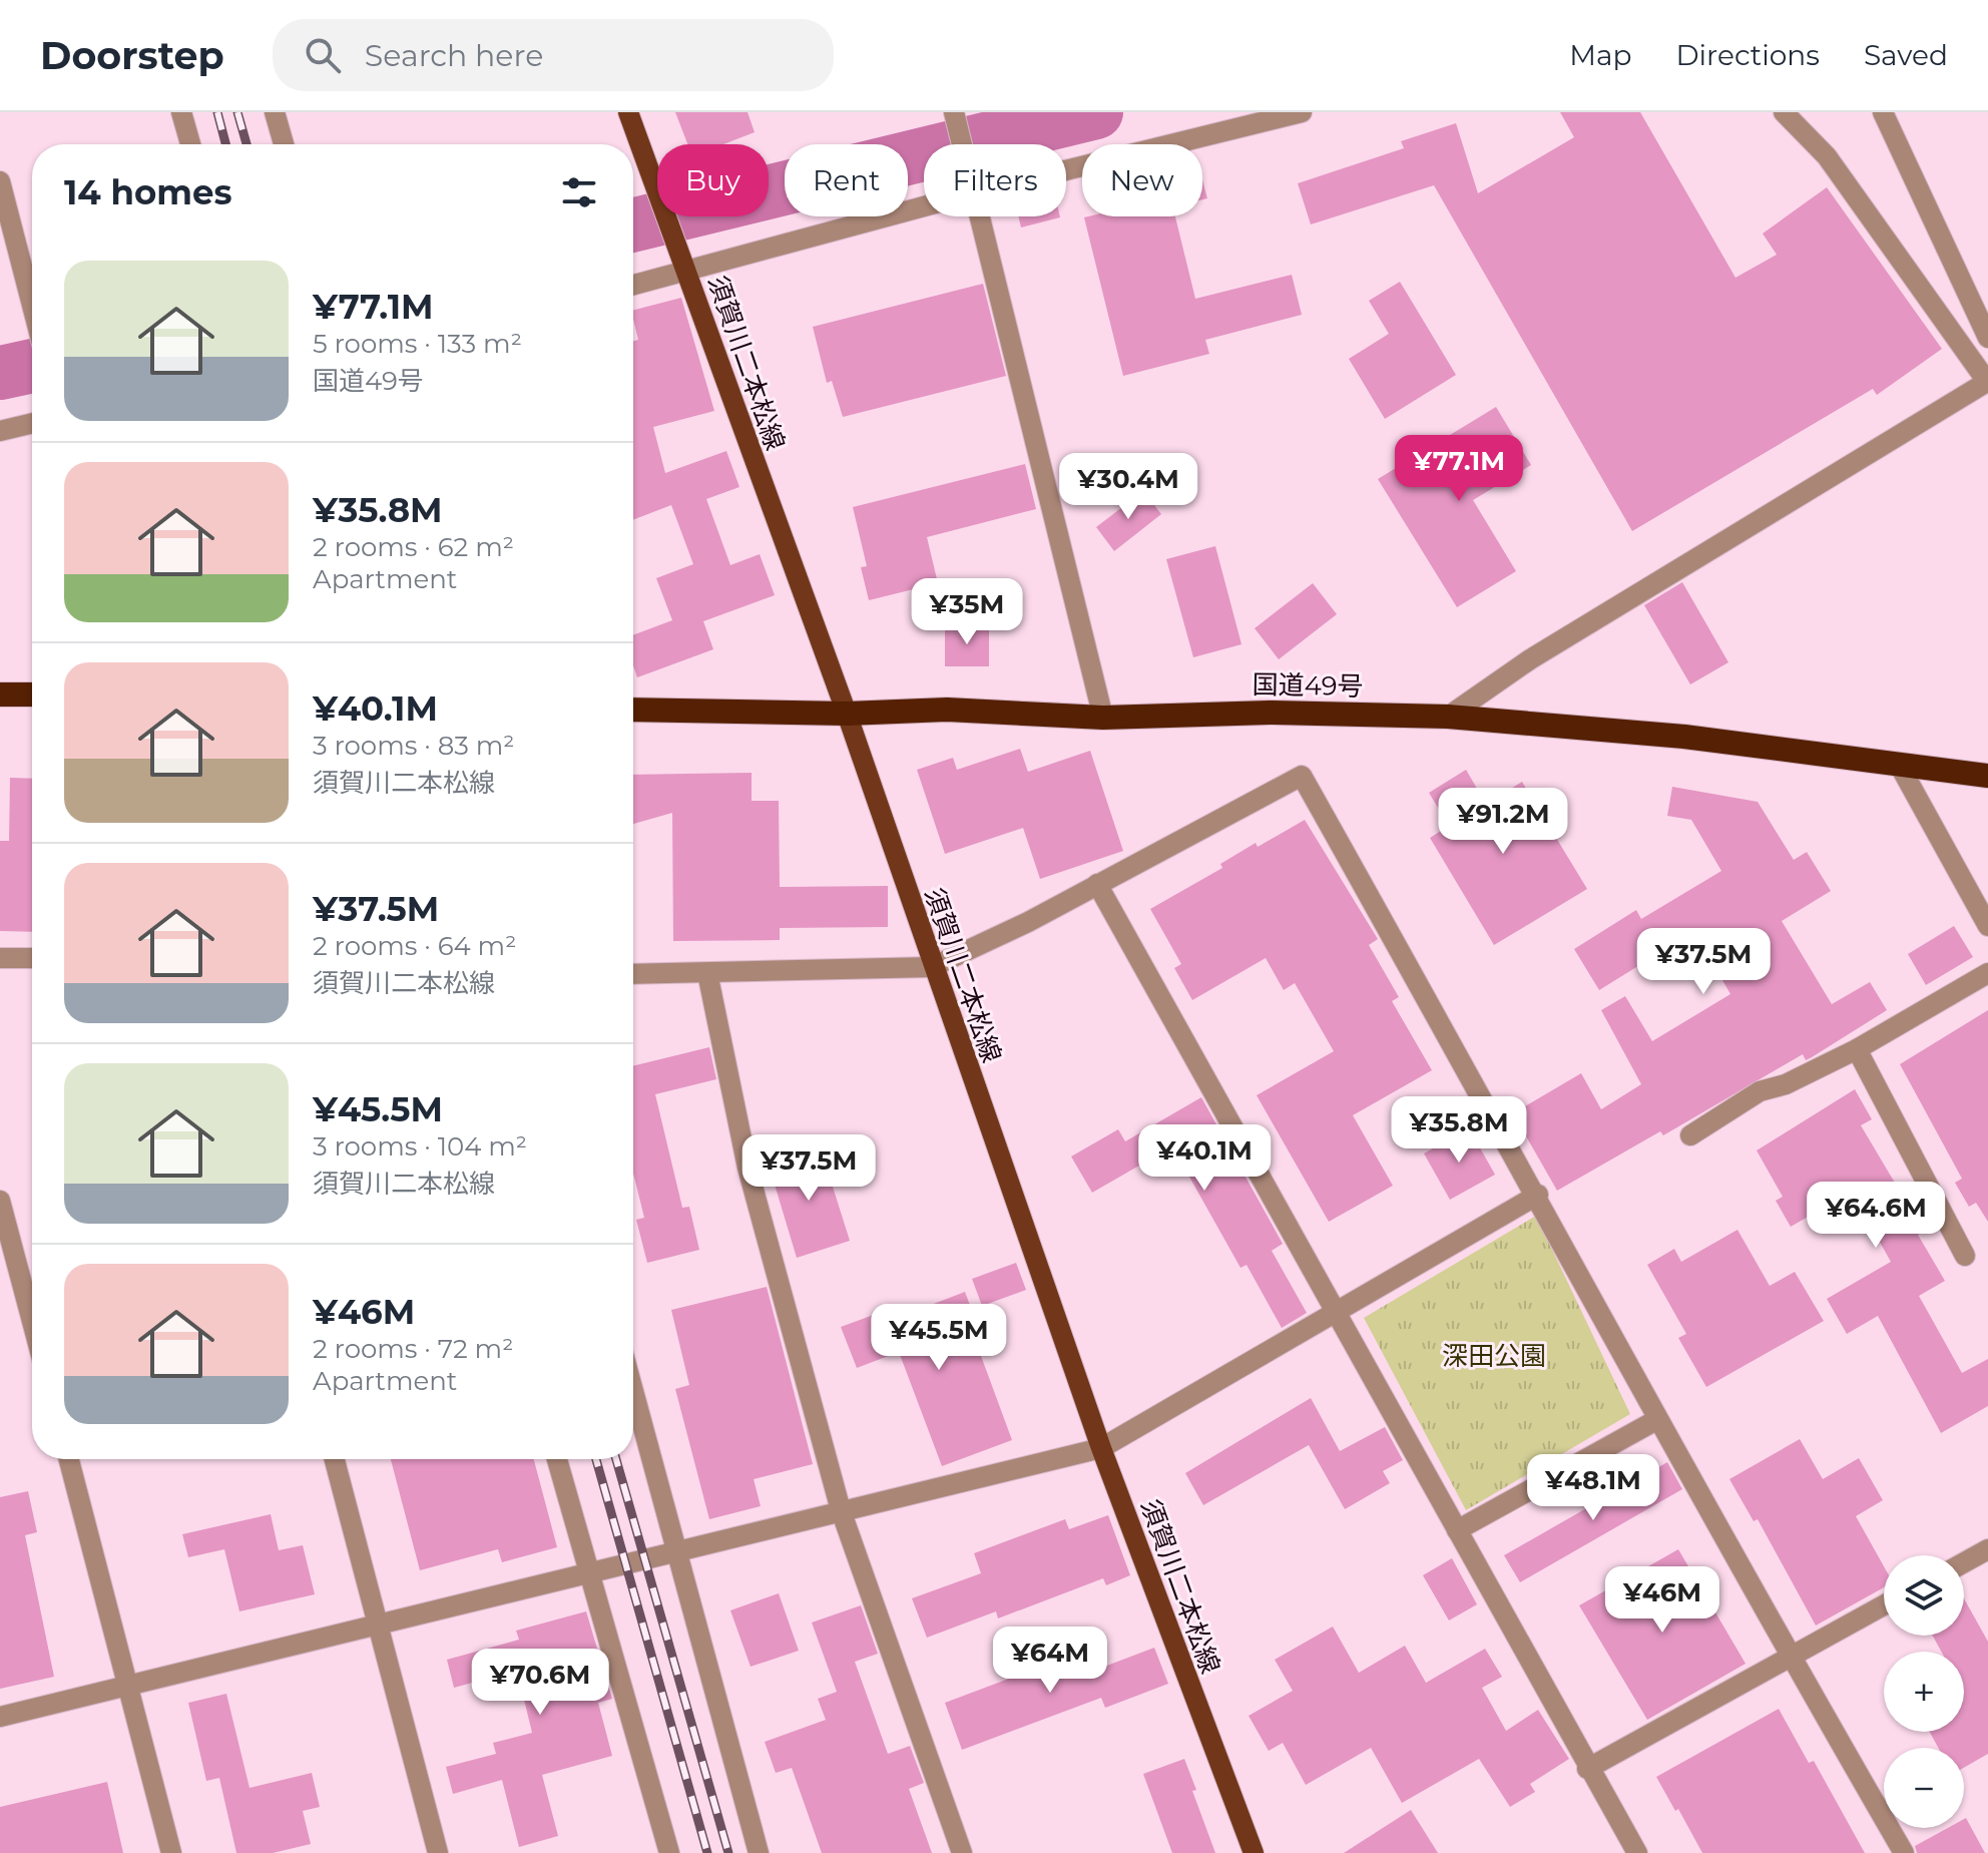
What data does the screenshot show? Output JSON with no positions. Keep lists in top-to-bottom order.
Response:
{
  "streets": {
    "highway": ["国道49号"],
    "main road": ["須賀川二本松線"]
  },
  "crossings": [
    ["須賀川二本松線", "国道49号"]
  ],
  "parks": ["深田公園"],
  "page": {
    "header": "Doorstep",
    "search": "Search here",
    "nav": ["Map", "Directions", "Saved"],
    "chip": [
      "Buy",
      "Rent",
      "Filters",
      "New"
    ],
    "heading": "14 homes",
    "list": [
      {
        "name": "¥77.1M",
        "note": "5 rooms · 133 m² · 国道49号"
      },
      {
        "name": "¥35.8M",
        "note": "2 rooms · 62 m² · Apartment"
      },
      {
        "name": "¥40.1M",
        "note": "3 rooms · 83 m² · 須賀川二本松線"
      },
      {
        "name": "¥37.5M",
        "note": "2 rooms · 64 m² · 須賀川二本松線"
      },
      {
        "name": "¥45.5M",
        "note": "3 rooms · 104 m² · 須賀川二本松線"
      },
      {
        "name": "¥46M",
        "note": "2 rooms · 72 m² · Apartment"
      }
    ],
    "price": [
      "¥77.1M",
      "¥30.4M",
      "¥35M",
      "¥91.2M",
      "¥37.5M",
      "¥35.8M",
      "¥40.1M",
      "¥37.5M",
      "¥64.6M",
      "¥45.5M",
      "¥48.1M",
      "¥46M",
      "¥64M",
      "¥70.6M"
    ],
    "map_buttons": ["+", "−"]
  }
}
